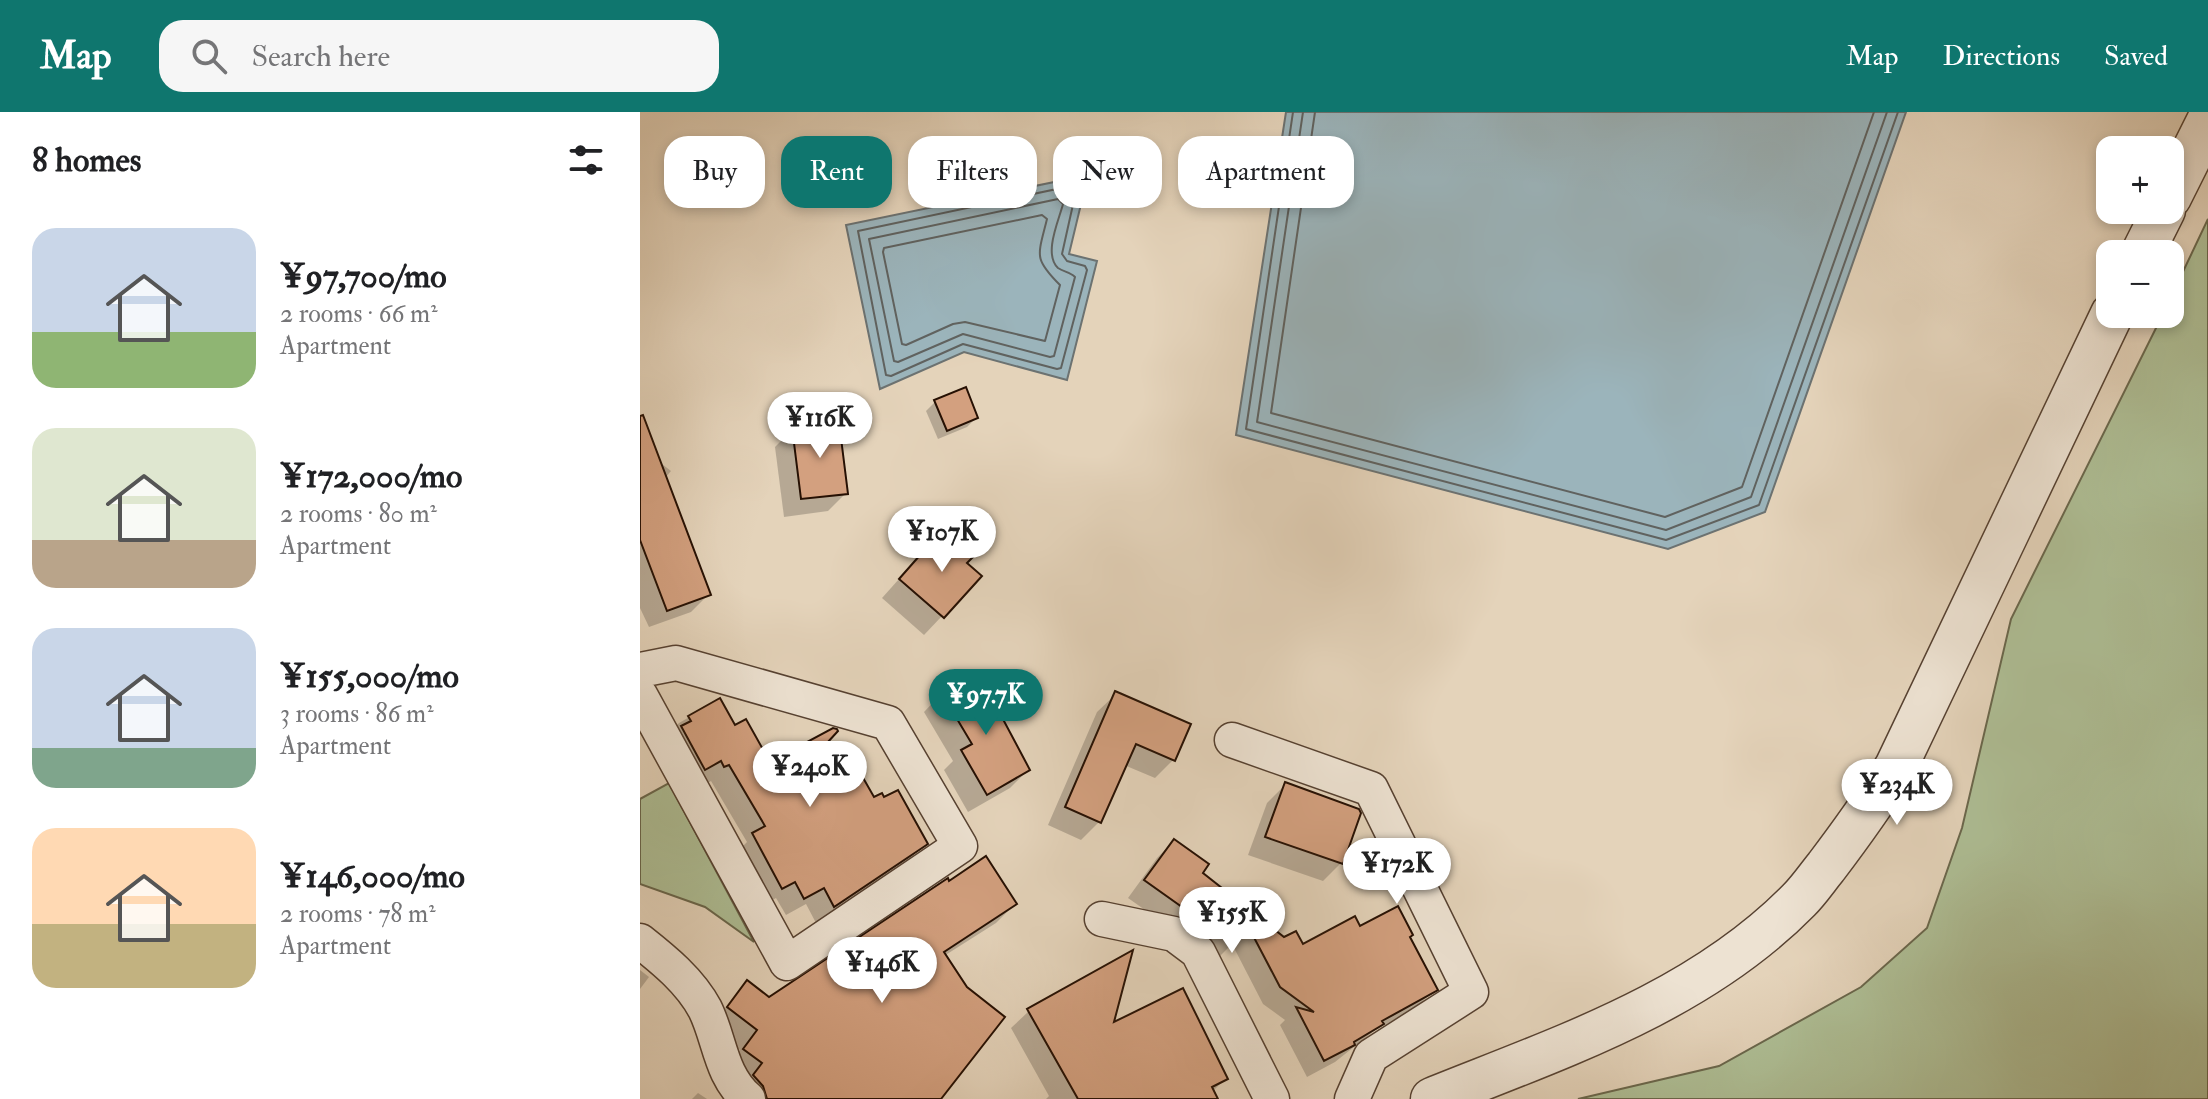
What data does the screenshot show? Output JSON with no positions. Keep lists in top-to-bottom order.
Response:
{
  "page": {
    "header": "Map",
    "search": "Search here",
    "nav": ["Map", "Directions", "Saved"],
    "heading": "8 homes",
    "map_buttons": ["+", "−"],
    "chip": [
      "Buy",
      "Rent",
      "Filters",
      "New",
      "Apartment"
    ],
    "list": [
      {
        "name": "¥97,700/mo",
        "note": "2 rooms · 66 m² · Apartment"
      },
      {
        "name": "¥172,000/mo",
        "note": "2 rooms · 80 m² · Apartment"
      },
      {
        "name": "¥155,000/mo",
        "note": "3 rooms · 86 m² · Apartment"
      },
      {
        "name": "¥146,000/mo",
        "note": "2 rooms · 78 m² · Apartment"
      }
    ],
    "price": [
      "¥116K",
      "¥107K",
      "¥97.7K",
      "¥240K",
      "¥234K",
      "¥172K",
      "¥155K",
      "¥146K"
    ]
  }
}
